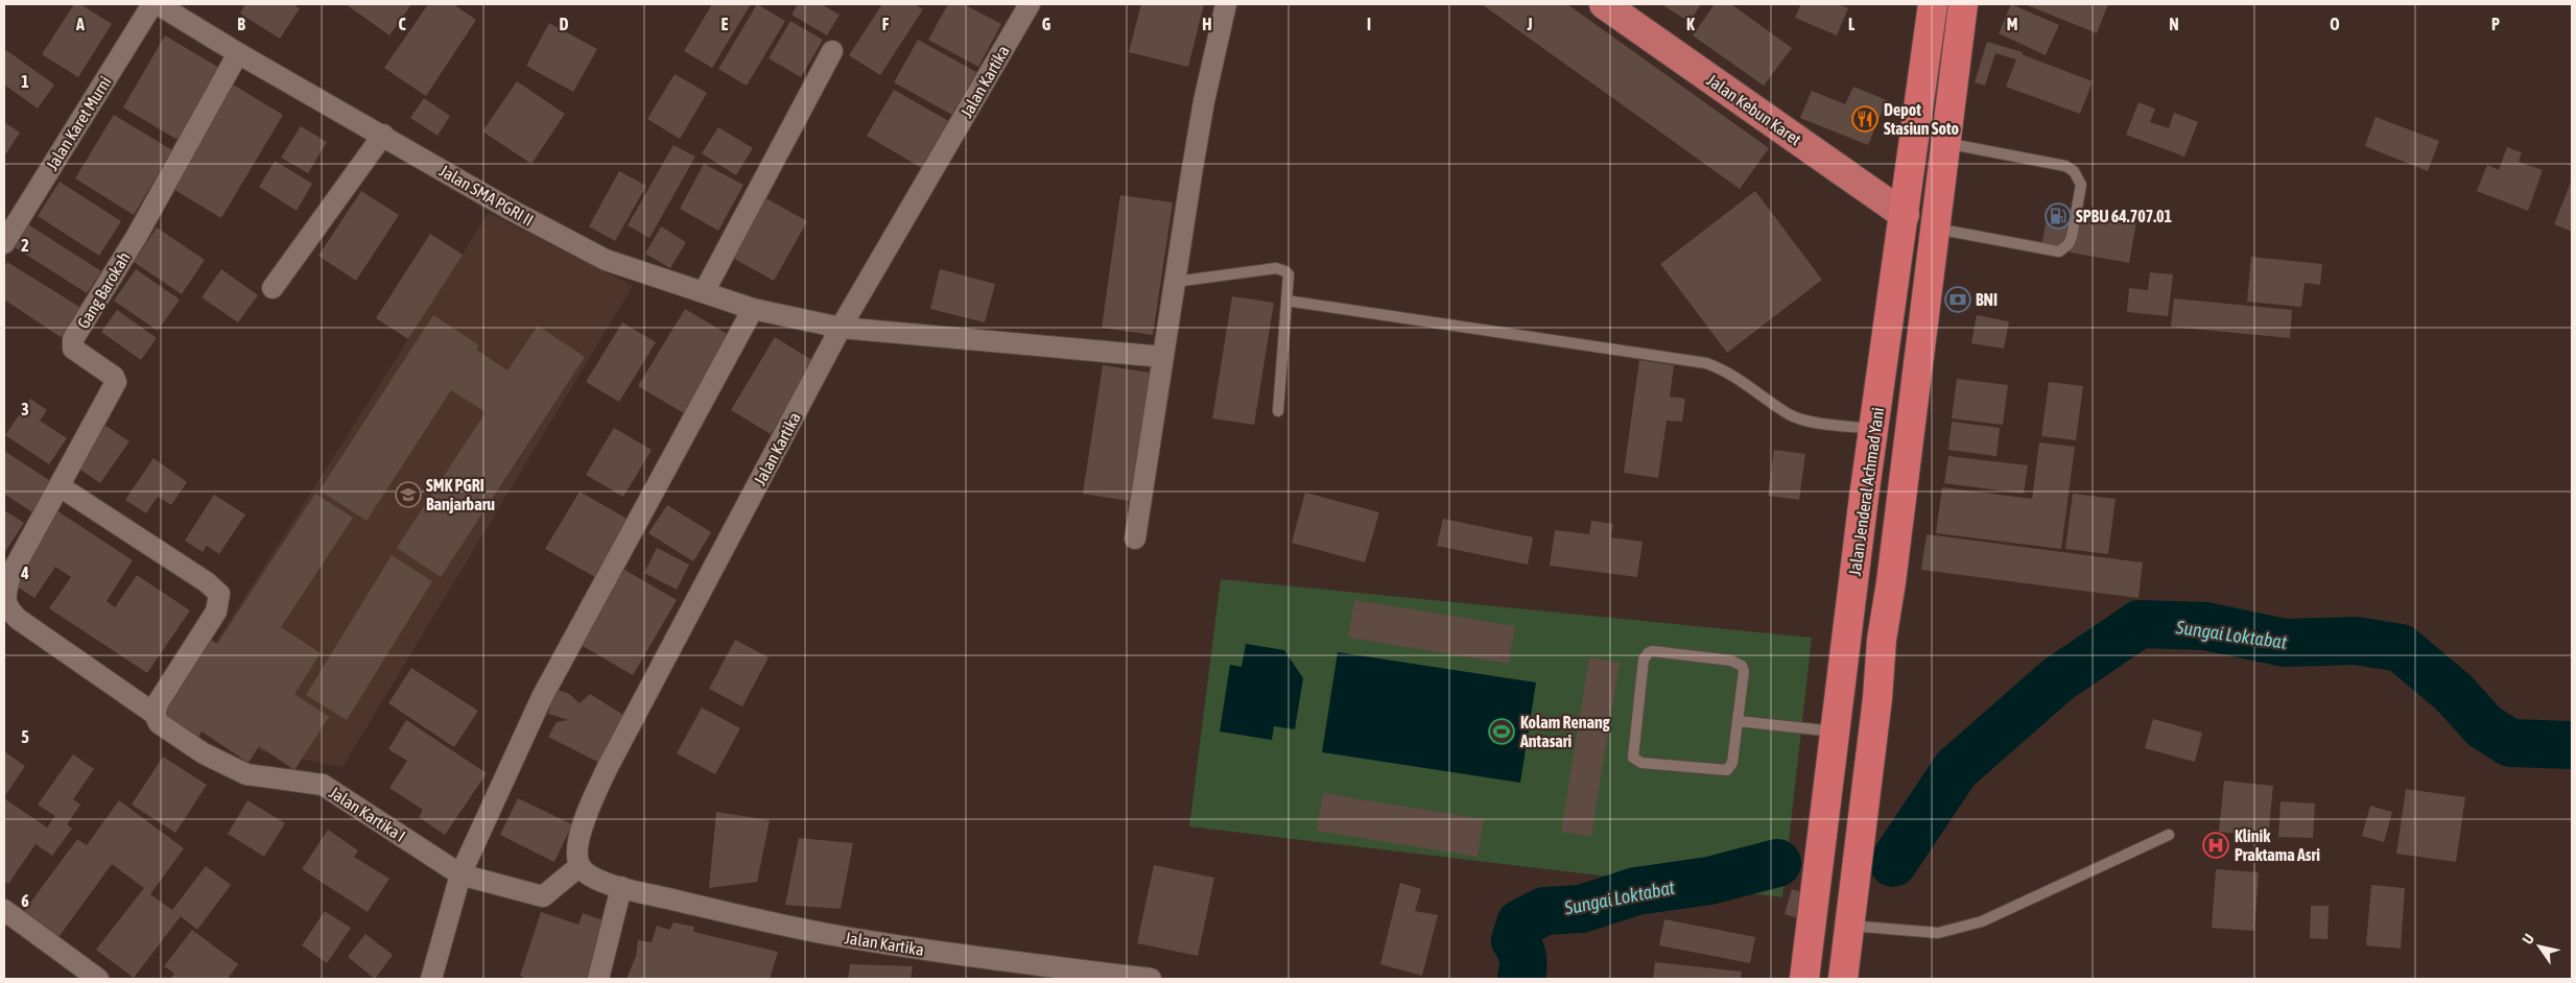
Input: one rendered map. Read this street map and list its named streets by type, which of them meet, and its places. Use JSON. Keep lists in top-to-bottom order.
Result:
{
  "streets": {
    "highway": ["Jalan Jenderal Achmad Yani"],
    "main road": ["Jalan Kebun Karet"],
    "street": [
      "Jalan Kartika",
      "Jalan Karet Murni",
      "Jalan SMA PGRI II",
      "Gang Barokah",
      "Jalan Kartika I"
    ]
  },
  "crossings": [
    ["Jalan Kartika", "Jalan SMA PGRI II"],
    ["Jalan Kartika", "Jalan Kartika I"],
    ["Jalan Kebun Karet", "Jalan Jenderal Achmad Yani"],
    ["Jalan SMA PGRI II", "Gang Barokah"],
    ["Gang Barokah", "Jalan Kartika I"]
  ],
  "water": ["Sungai Loktabat"],
  "places": {
    "restaurant": ["Depot Stasiun Soto"],
    "fuel station": ["SPBU 64.707.01"],
    "bank": ["BNI"],
    "school or university": ["SMK PGRI Banjarbaru"],
    "sports": ["Kolam Renang Antasari"],
    "hospital": ["Klinik Praktama Asri"]
  },
  "north": "top left",
  "grid": {
    "columns": [
      "A",
      "B",
      "C",
      "D",
      "E",
      "F",
      "G",
      "H",
      "I",
      "J",
      "K",
      "L",
      "M",
      "N",
      "O",
      "P"
    ],
    "rows": [
      "1",
      "2",
      "3",
      "4",
      "5",
      "6"
    ]
  }
}
